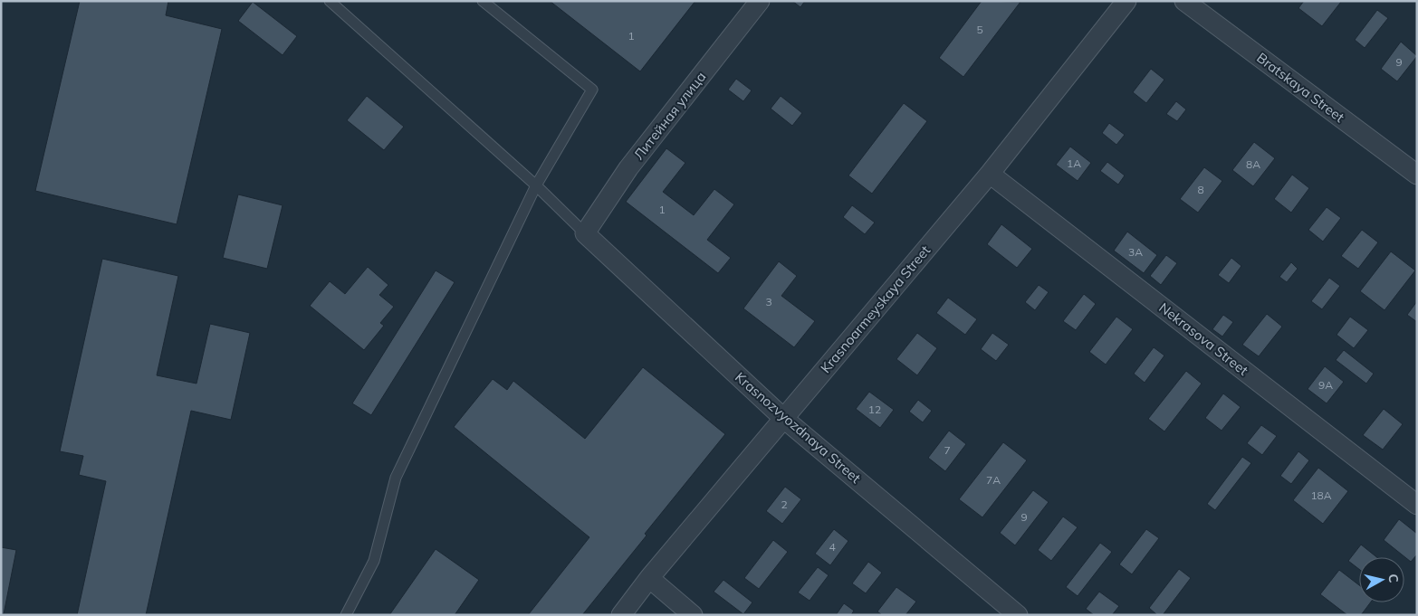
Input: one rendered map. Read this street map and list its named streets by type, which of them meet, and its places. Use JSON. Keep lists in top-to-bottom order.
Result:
{
  "streets": {
    "street": [
      "Bratskaya Street",
      "Литейная улица",
      "Krasnoarmeyskaya Street",
      "Nekrasova Street",
      "Krasnozvyozdnaya Street"
    ]
  },
  "crossings": [
    ["Литейная улица", "Krasnozvyozdnaya Street"],
    ["Krasnoarmeyskaya Street", "Nekrasova Street"],
    ["Krasnoarmeyskaya Street", "Krasnozvyozdnaya Street"]
  ],
  "house_numbers": [
    "5",
    "1",
    "9",
    "1А",
    "8А",
    "8",
    "1",
    "3А",
    "3",
    "9А",
    "12",
    "7",
    "7А",
    "18А",
    "2",
    "9",
    "4"
  ],
  "north": "right"
}
